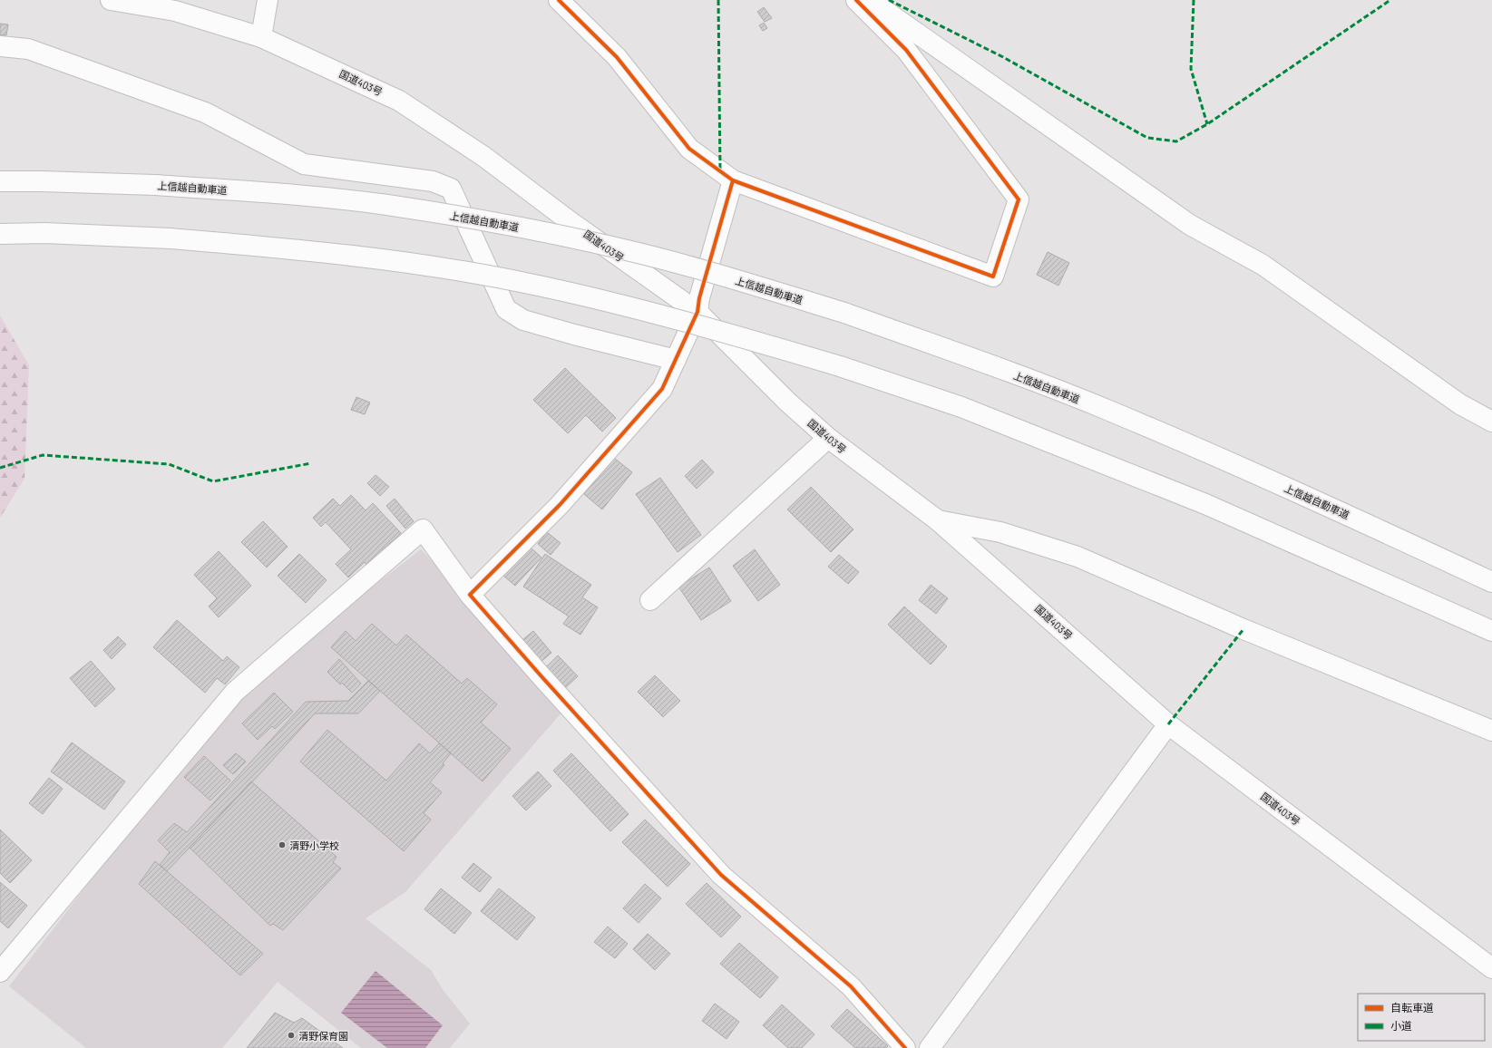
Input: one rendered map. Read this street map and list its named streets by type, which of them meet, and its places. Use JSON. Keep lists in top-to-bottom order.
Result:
{
  "streets": {
    "main road": ["国道403号", "上信越自動車道"]
  },
  "places": ["清野小学校", "清野保育園"],
  "legend": ["自転車道", "小道"]
}
